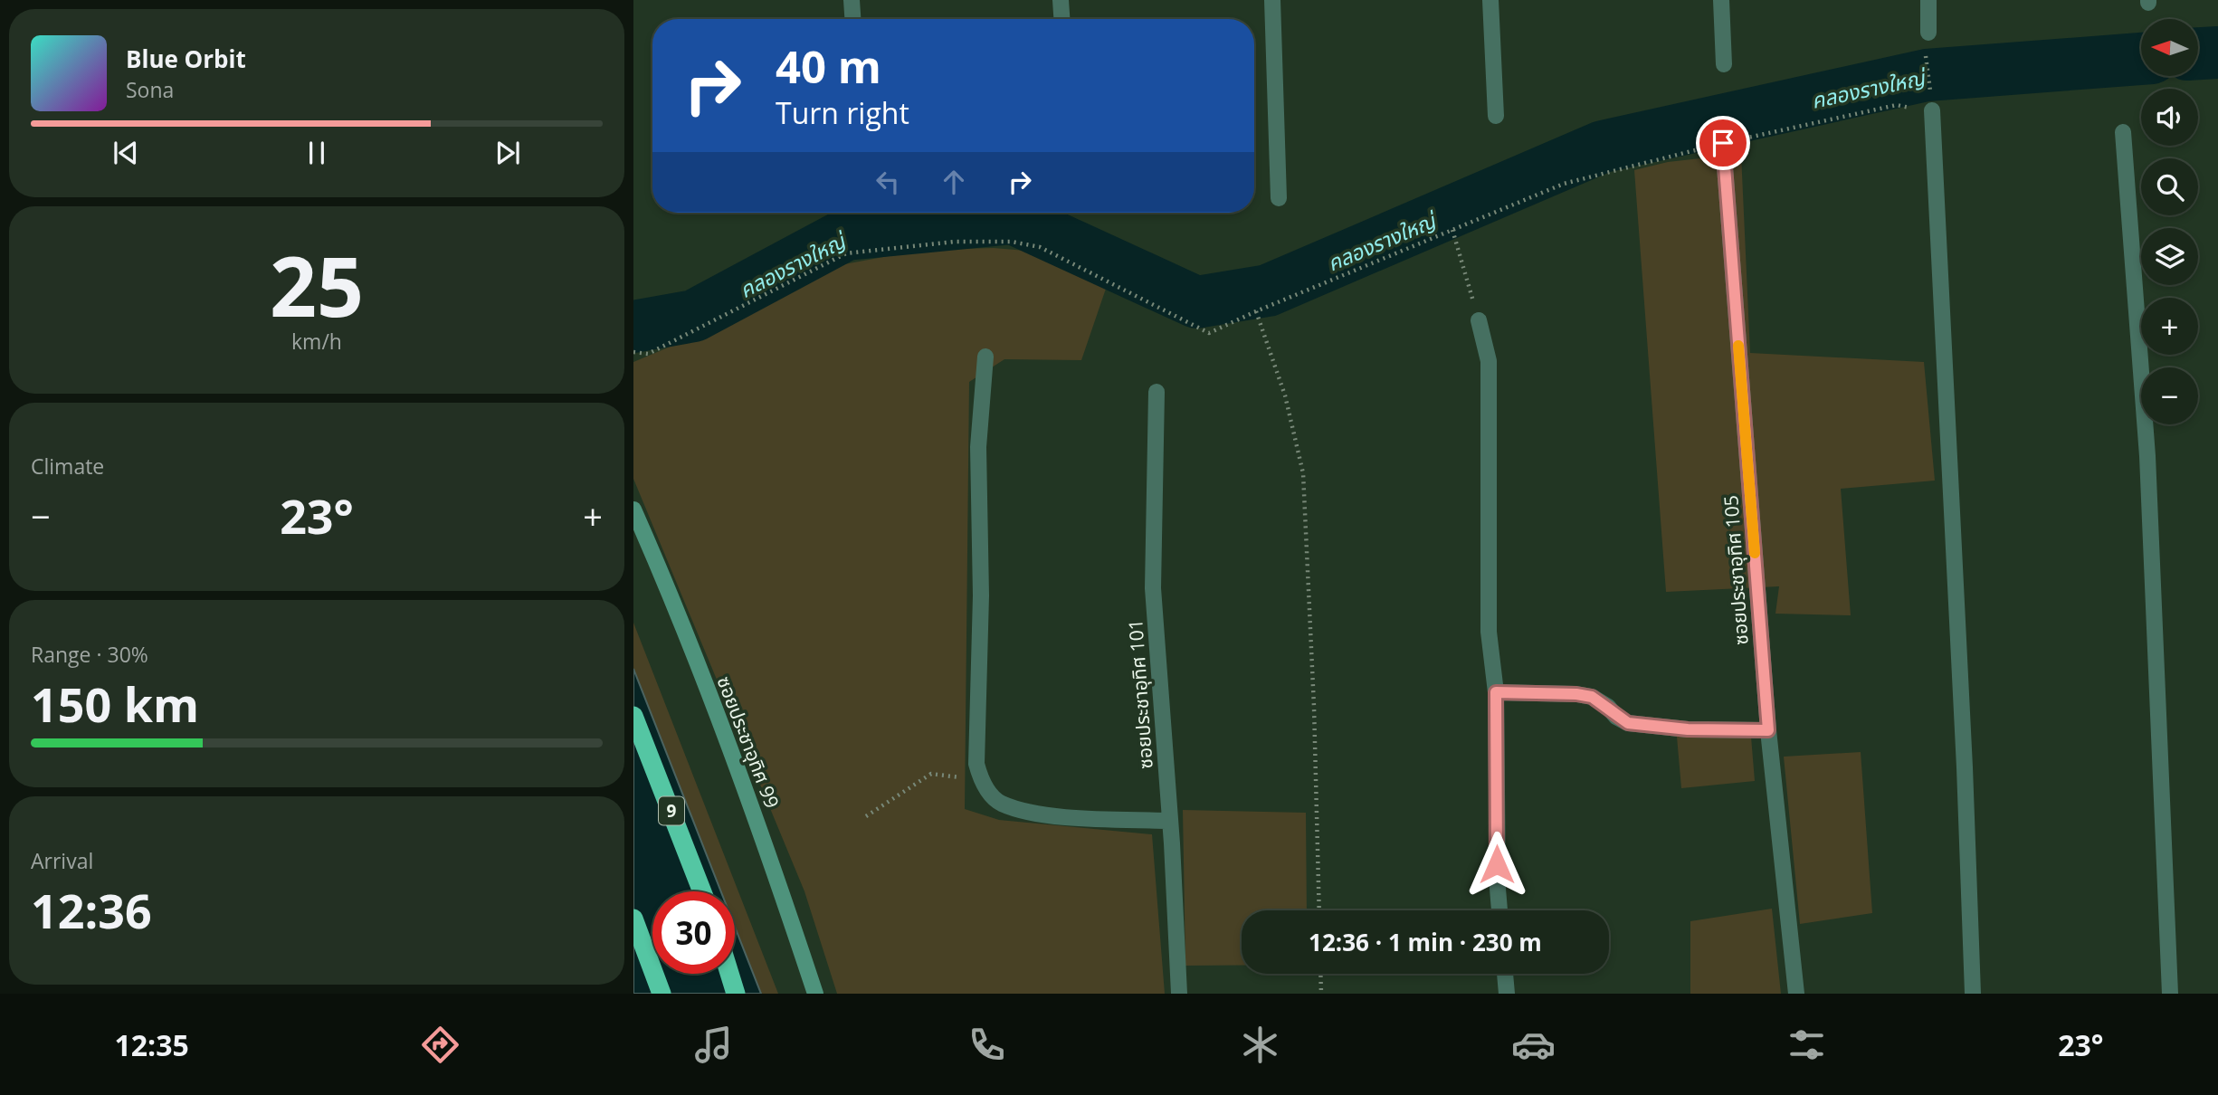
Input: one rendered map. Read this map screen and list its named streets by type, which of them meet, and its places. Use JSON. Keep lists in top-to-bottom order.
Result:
{
  "streets": {
    "highway": ["9"],
    "main road": ["ซอยประชาอุทิศ 99"],
    "street": ["ซอยประชาอุทิศ 105", "ซอยประชาอุทิศ 101"]
  },
  "water": ["คลองรางใหญ่"],
  "north": "left",
  "page": {
    "map_buttons": ["+", "−"],
    "turn": ["40 m", "Turn right"],
    "song": ["Blue Orbit", "Sona"],
    "tile": [
      ["25", "km/h"],
      "Climate",
      ["Range · 30%", "150 km"],
      ["Arrival", "12:36"]
    ],
    "heat": ["−", "23°", "+"],
    "limit": "30",
    "trip": "12:36 · 1 min · 230 m",
    "tabs": ["12:35", "23°"]
  }
}
